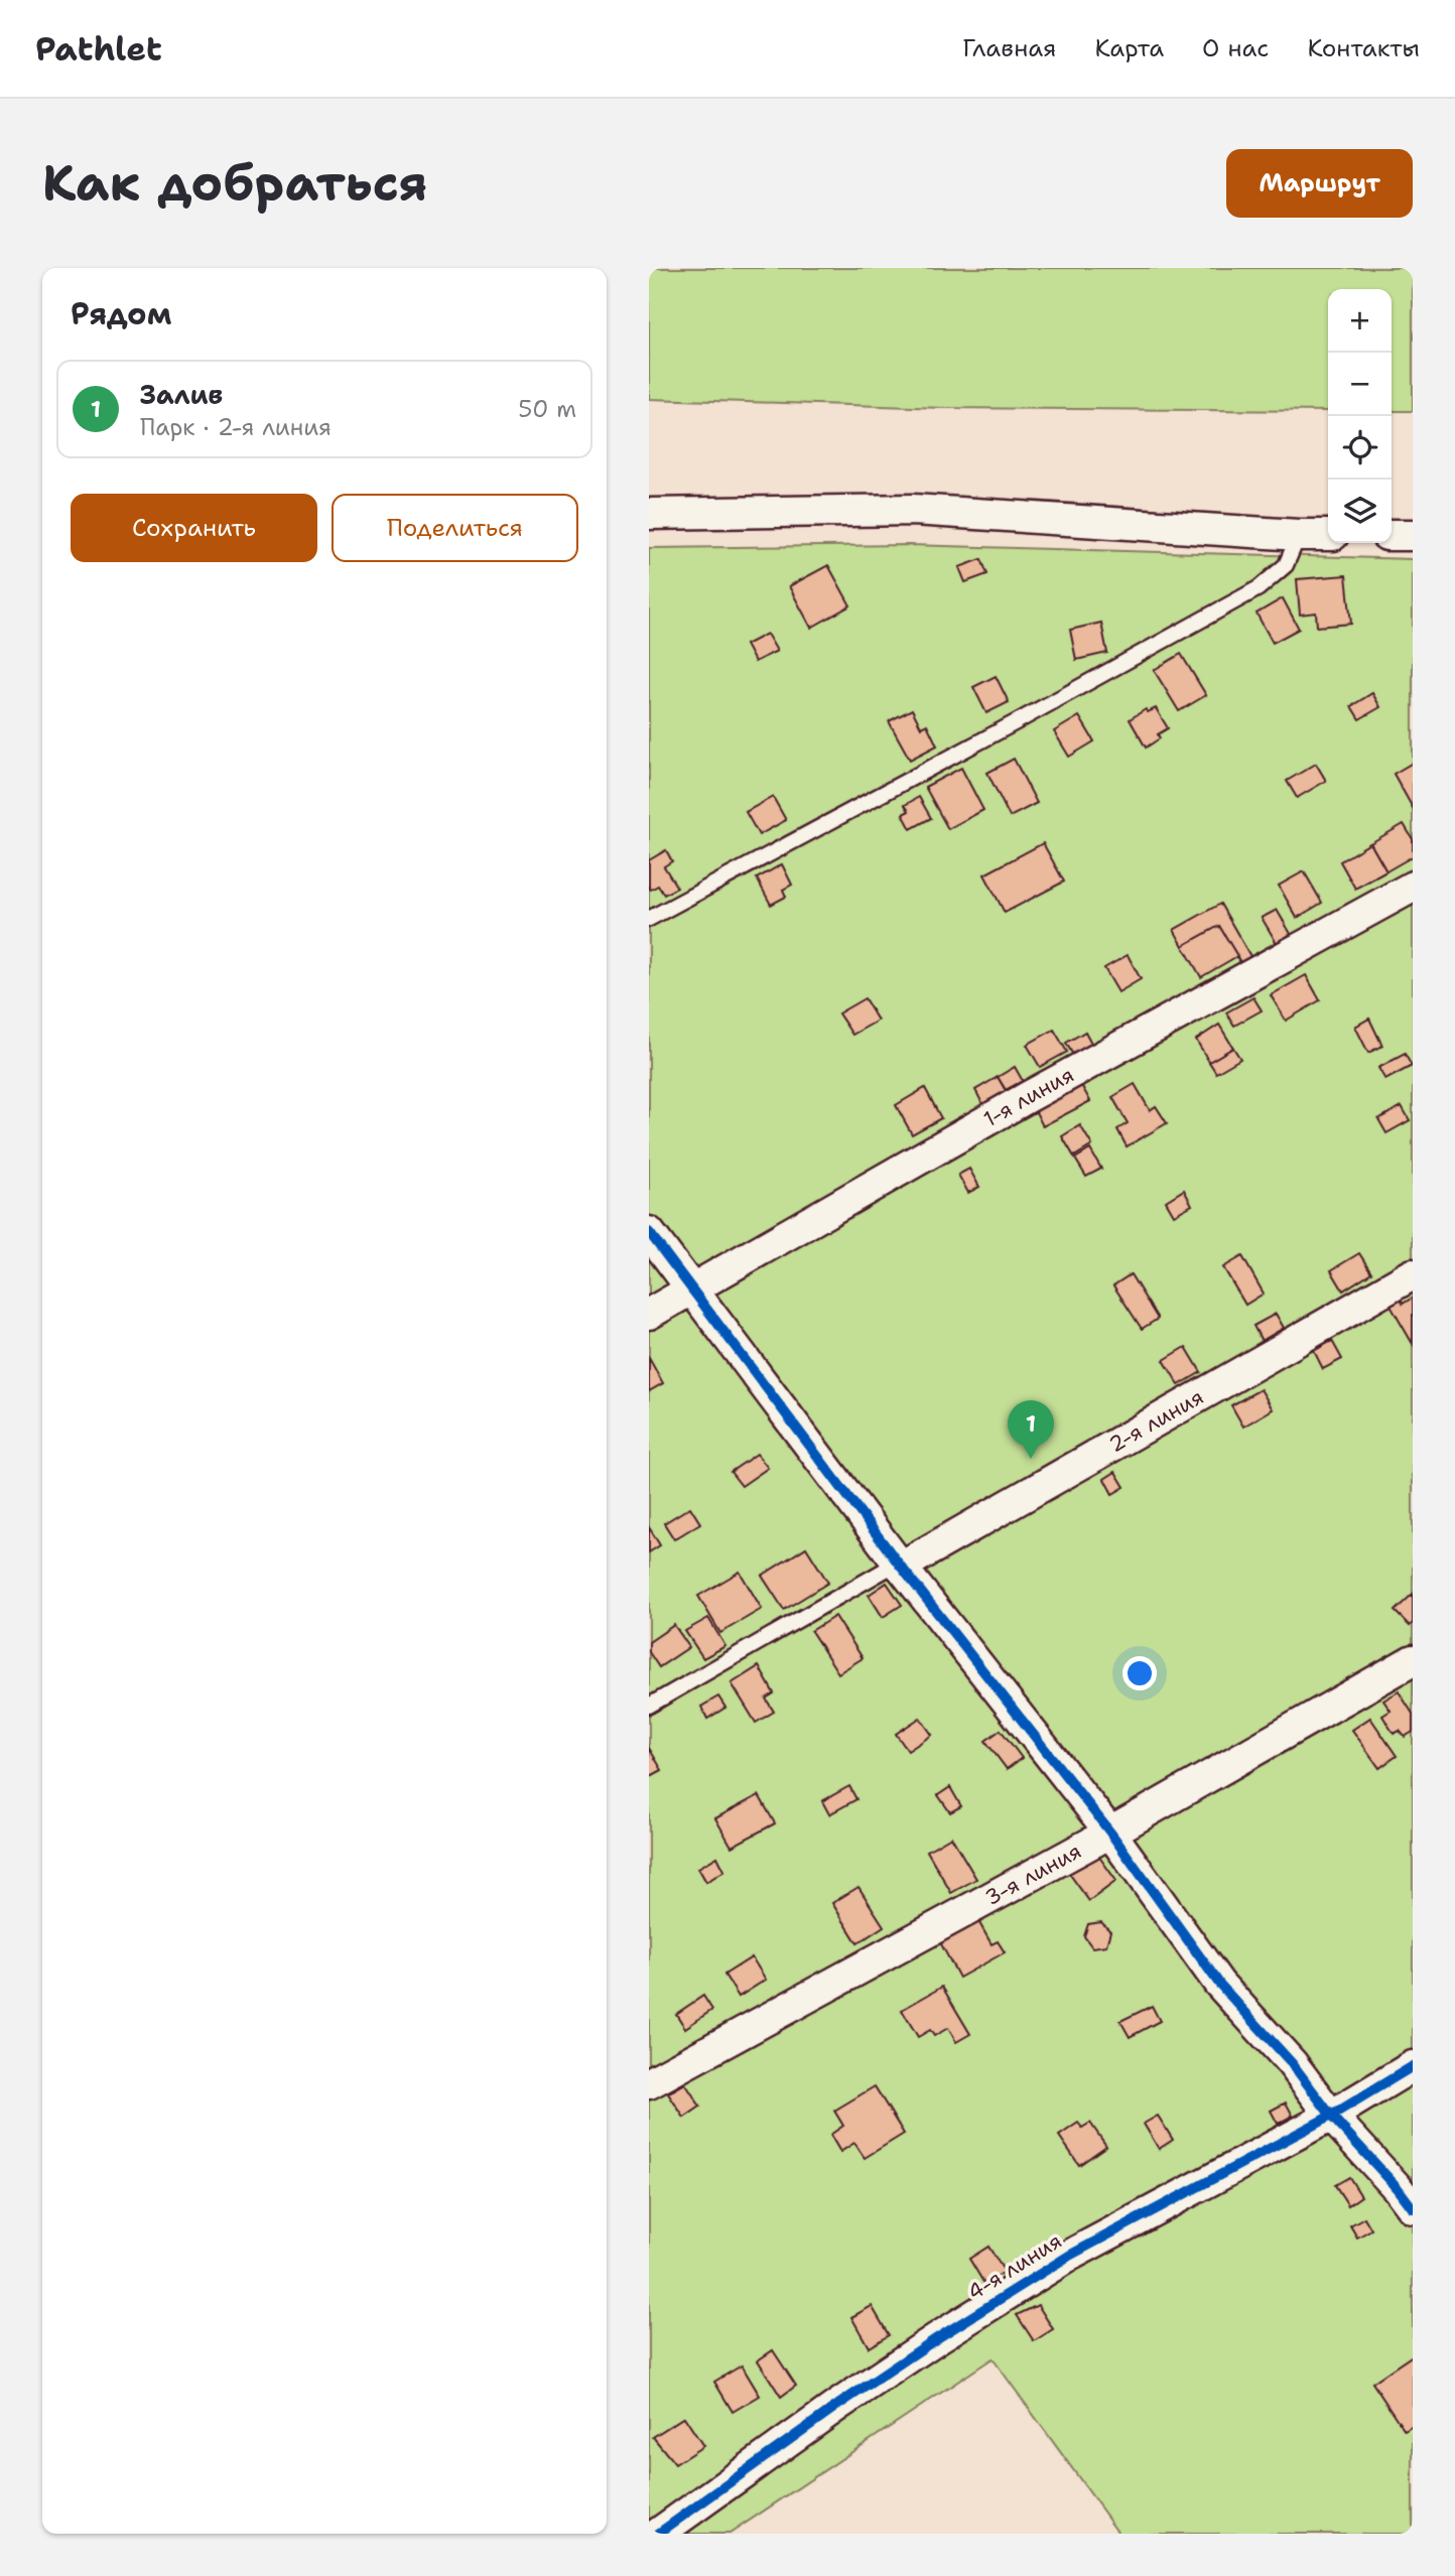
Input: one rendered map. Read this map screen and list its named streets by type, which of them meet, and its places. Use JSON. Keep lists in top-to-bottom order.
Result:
{
  "streets": {
    "street": [
      "1-я линия",
      "2-я линия",
      "3-я линия",
      "4-я линия"
    ]
  },
  "page": {
    "header": "Pathlet",
    "nav": [
      "Главная",
      "Карта",
      "О нас",
      "Контакты"
    ],
    "buttons": [
      "Маршрут",
      ["Сохранить", "Поделиться"]
    ],
    "title": "Как добраться",
    "heading": "Рядом",
    "map_buttons": ["+", "−"],
    "list": [
      {
        "mark": "1",
        "name": "Залив",
        "note": "Парк · 2-я линия",
        "value": "50 m"
      }
    ],
    "pins": "1"
  }
}
